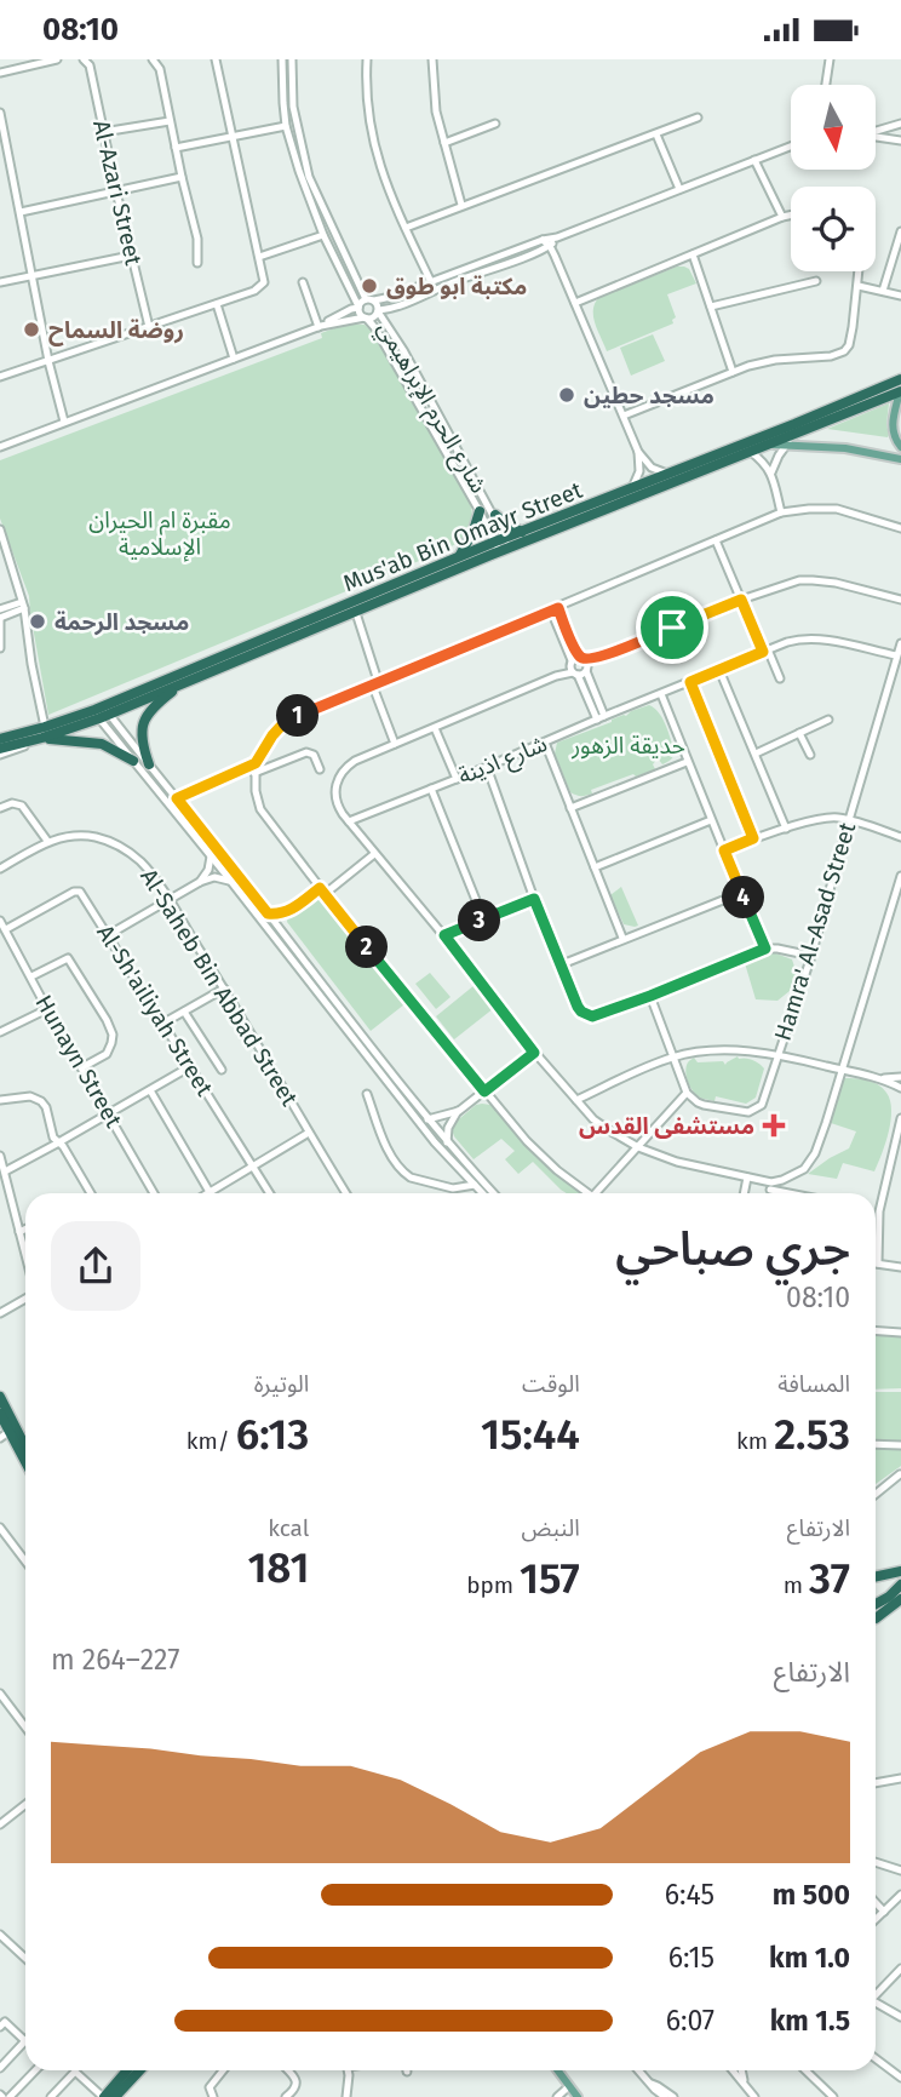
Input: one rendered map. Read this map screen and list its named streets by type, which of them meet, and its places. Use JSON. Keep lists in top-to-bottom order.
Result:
{
  "streets": {
    "highway": ["Mus'ab Bin Omayr Street"],
    "street": [
      "Al-Azari Street",
      "شارع الحرم الإبراهيمي",
      "شارع اذينة",
      "Hamra' Al-Asad Street",
      "Al-Saheb Bin Abbad Street",
      "Al-Sh'ailiyah Street",
      "Hunayn Street"
    ]
  },
  "crossings": [
    ["شارع الحرم الإبراهيمي", "Mus'ab Bin Omayr Street"],
    ["شارع اذينة", "Hamra' Al-Asad Street"],
    ["Al-Sh'ailiyah Street", "Hunayn Street"]
  ],
  "parks": ["مقبرة ام الحيران الإسلامية", "حديقة الزهور"],
  "places": {
    "other": [
      "مكتبة ابو طوق",
      "روضة السماح",
      "مسجد حطين",
      "مسجد الرحمة"
    ],
    "health": ["مستشفى القدس"]
  },
  "north": "bottom",
  "page": {
    "status": "08:10",
    "pins": [
      "1",
      "4",
      "3",
      "2"
    ],
    "heading": ["جري صباحي", "08:10"],
    "stats": [
      ["المسافة", "2.53 km"],
      ["الوقت", "15:44"],
      ["الوتيرة", "6:13 /km"],
      ["الارتفاع", "37 m"],
      ["النبض", "157 bpm"],
      ["kcal", "181"]
    ],
    "chart": ["الارتفاع", "227–264 m"],
    "list": [
      {
        "name": "500 m",
        "note": "6:45"
      },
      {
        "name": "1.0 km",
        "note": "6:15"
      },
      {
        "name": "1.5 km",
        "note": "6:07"
      }
    ]
  }
}
